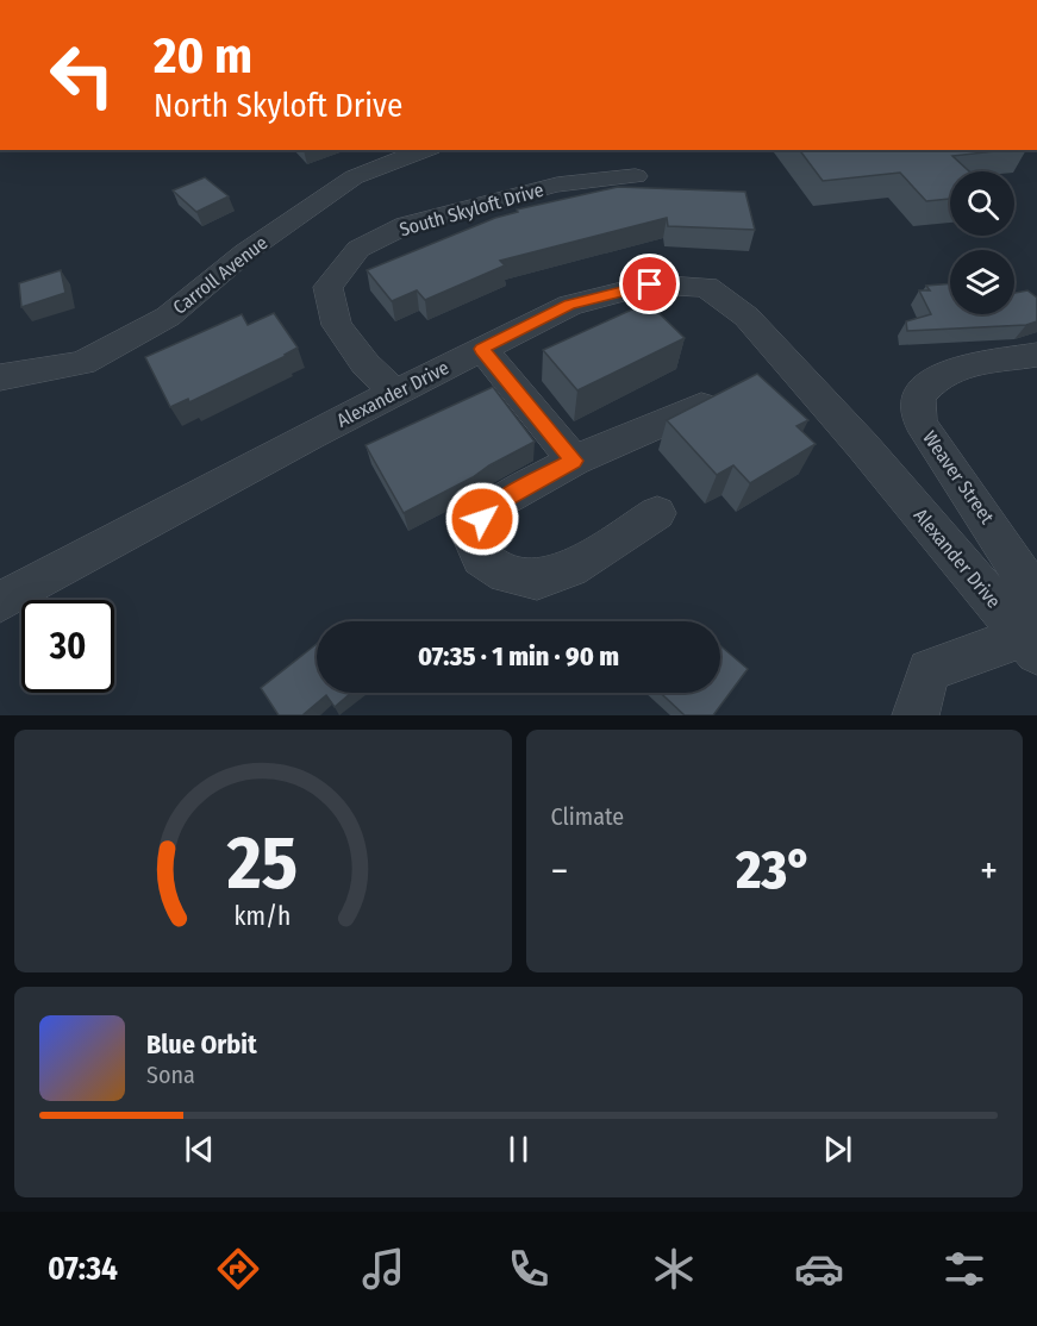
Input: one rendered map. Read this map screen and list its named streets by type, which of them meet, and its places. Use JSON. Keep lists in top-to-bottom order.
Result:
{
  "streets": {
    "street": [
      "South Skyloft Drive",
      "Carroll Avenue",
      "Alexander Drive",
      "Weaver Street"
    ]
  },
  "crossings": [
    ["South Skyloft Drive", "Alexander Drive"],
    ["Alexander Drive", "Weaver Street"]
  ],
  "page": {
    "turn": ["20 m", "North Skyloft Drive"],
    "limit": "30",
    "trip": "07:35 · 1 min · 90 m",
    "tile": "Climate",
    "heat": ["−", "23°", "+"],
    "song": ["Blue Orbit", "Sona"],
    "tabs": "07:34",
    "gauge": ["25", "km/h"]
  }
}
